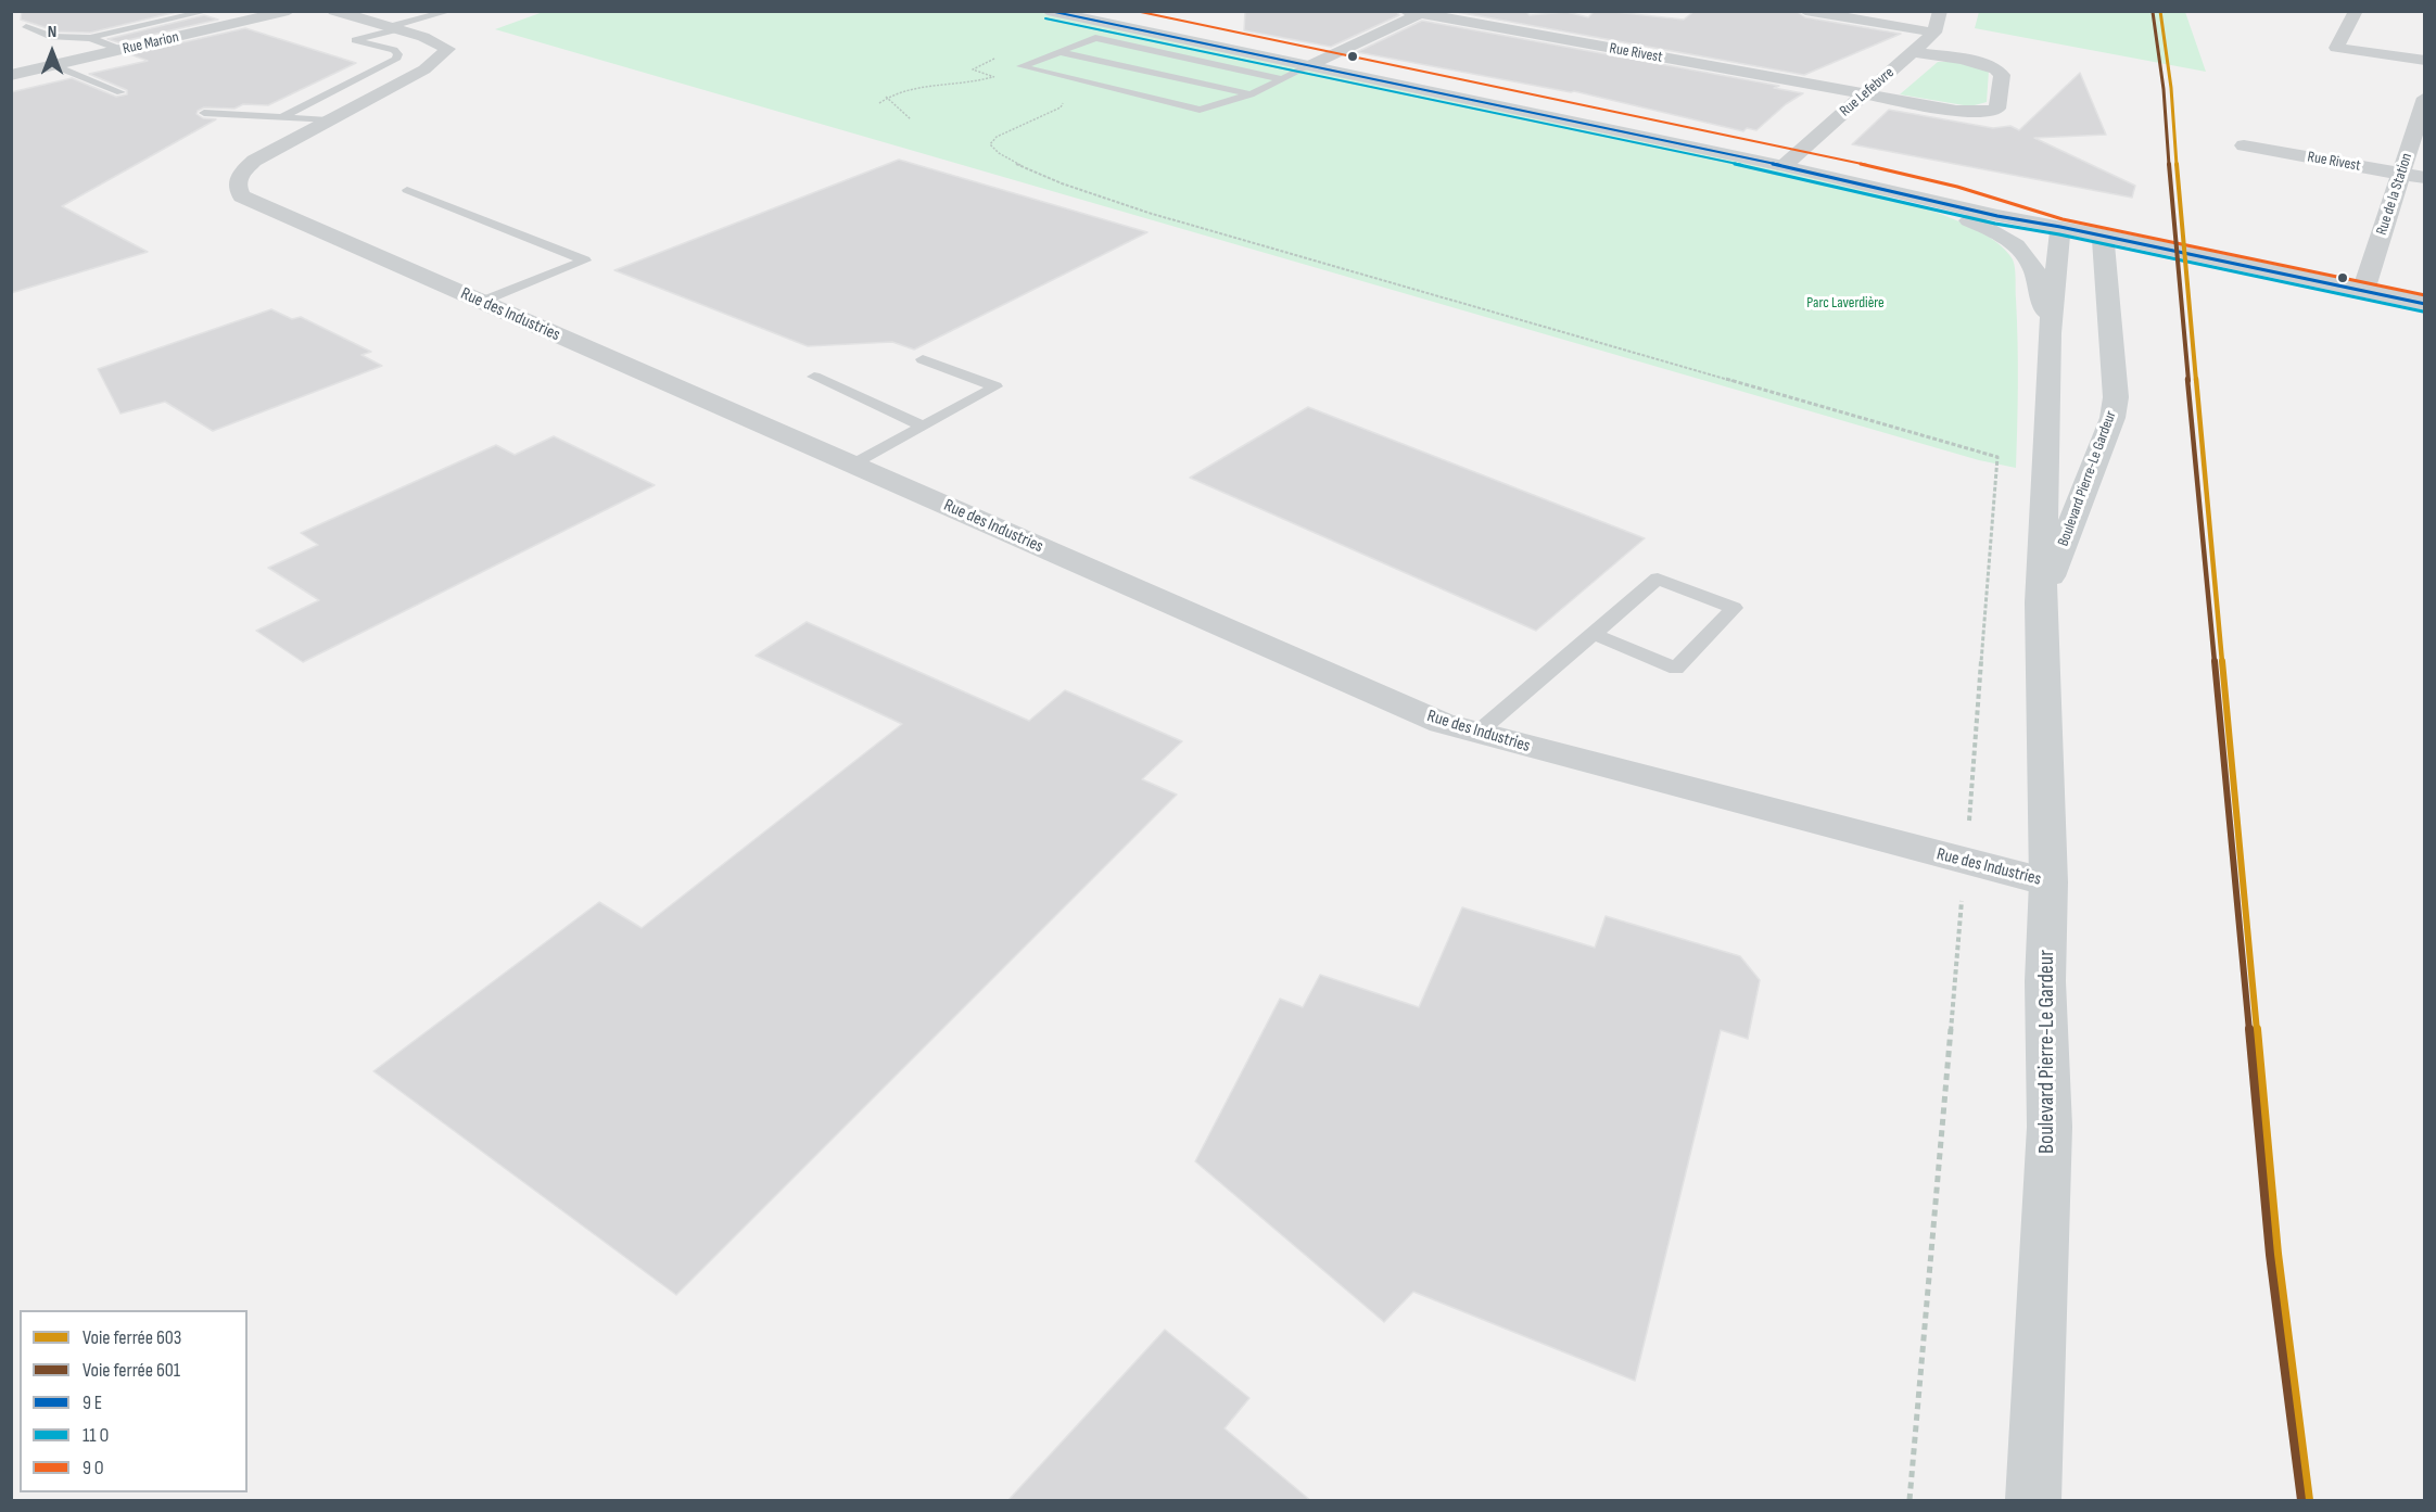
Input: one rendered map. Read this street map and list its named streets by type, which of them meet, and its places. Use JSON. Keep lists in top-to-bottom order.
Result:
{
  "streets": {
    "street": [
      "Rue Marion",
      "Rue Rivest",
      "Rue Lefebvre",
      "Rue de la Station",
      "Rue des Industries",
      "Boulevard Pierre-Le Gardeur"
    ]
  },
  "crossings": [
    ["Rue Rivest", "Rue Lefebvre"],
    ["Rue Rivest", "Rue de la Station"],
    ["Rue des Industries", "Boulevard Pierre-Le Gardeur"]
  ],
  "parks": ["Parc Laverdière"],
  "lines": ["rail line 603", "rail line 601"],
  "legend": [
    "Voie ferrée 603",
    "Voie ferrée 601",
    "9 E",
    "11 O",
    "9 O"
  ],
  "north": "top"
}
